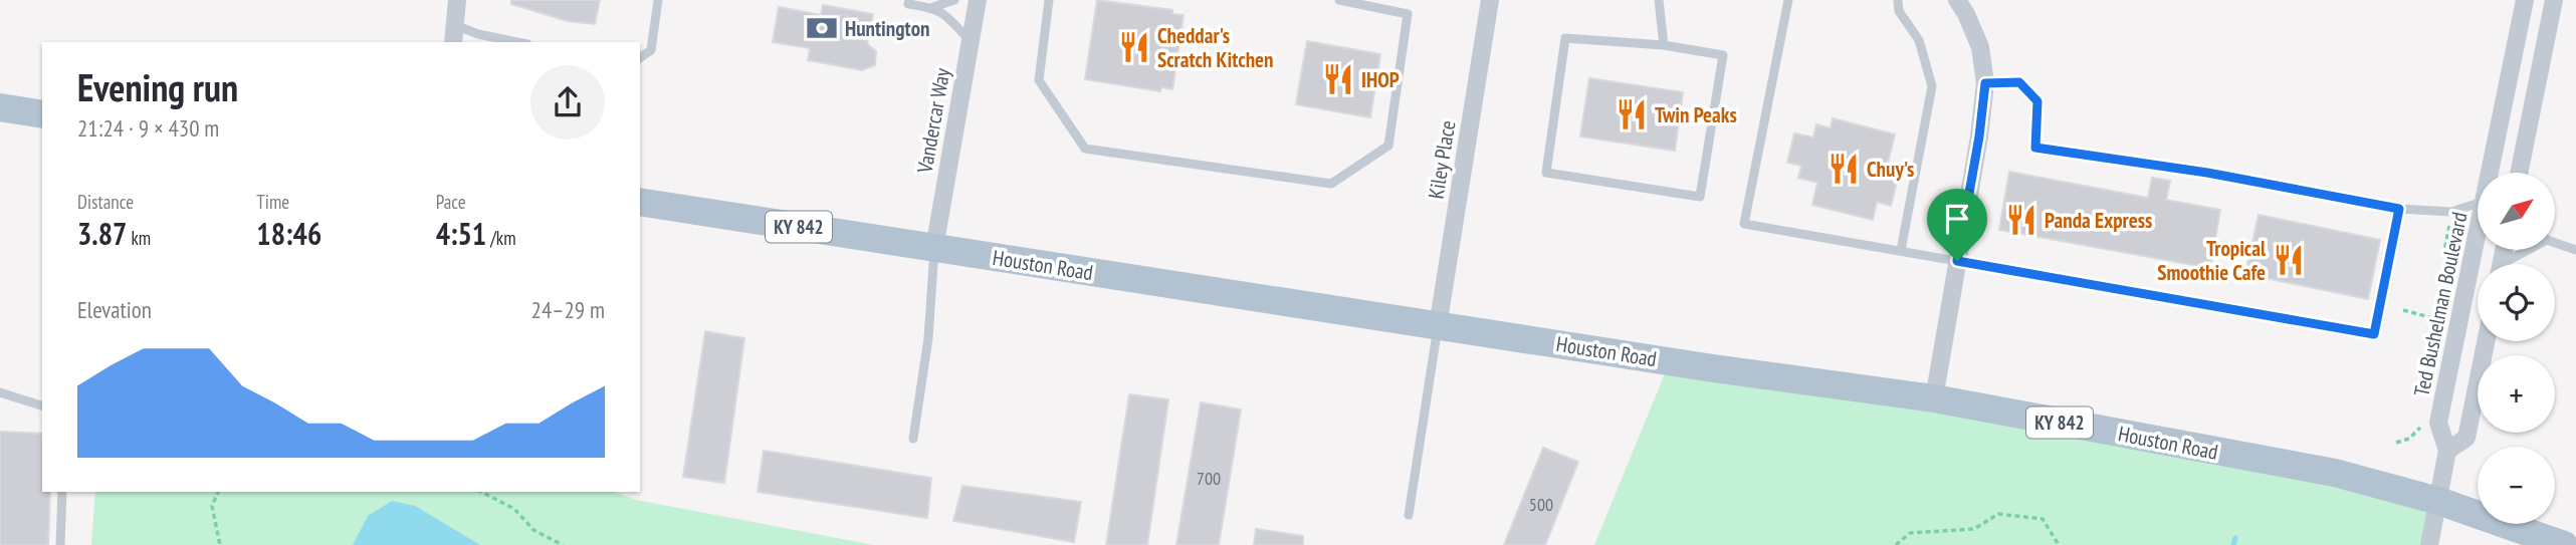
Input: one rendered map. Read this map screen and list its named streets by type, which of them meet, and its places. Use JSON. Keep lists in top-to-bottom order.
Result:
{
  "streets": {
    "main road": ["KY 842", "Houston Road"],
    "street": ["Vandercar Way", "Kiley Place", "Ted Bushelman Boulevard"]
  },
  "crossings": [
    ["Vandercar Way", "Houston Road"],
    ["Kiley Place", "Houston Road"],
    ["Houston Road", "Ted Bushelman Boulevard"]
  ],
  "places": {
    "bank": ["Huntington"],
    "restaurant": [
      "Cheddar's Scratch Kitchen",
      "IHOP",
      "Twin Peaks",
      "Chuy's",
      "Panda Express",
      "Tropical Smoothie Cafe"
    ]
  },
  "house_numbers": ["700", "500"],
  "north": "top right",
  "page": {
    "heading": ["Evening run", "21:24 · 9 × 430 m"],
    "stats": [
      ["Distance", "3.87 km"],
      ["Time", "18:46"],
      ["Pace", "4:51 /km"]
    ],
    "map_buttons": ["+", "−"],
    "chart": ["Elevation", "24–29 m"]
  }
}
